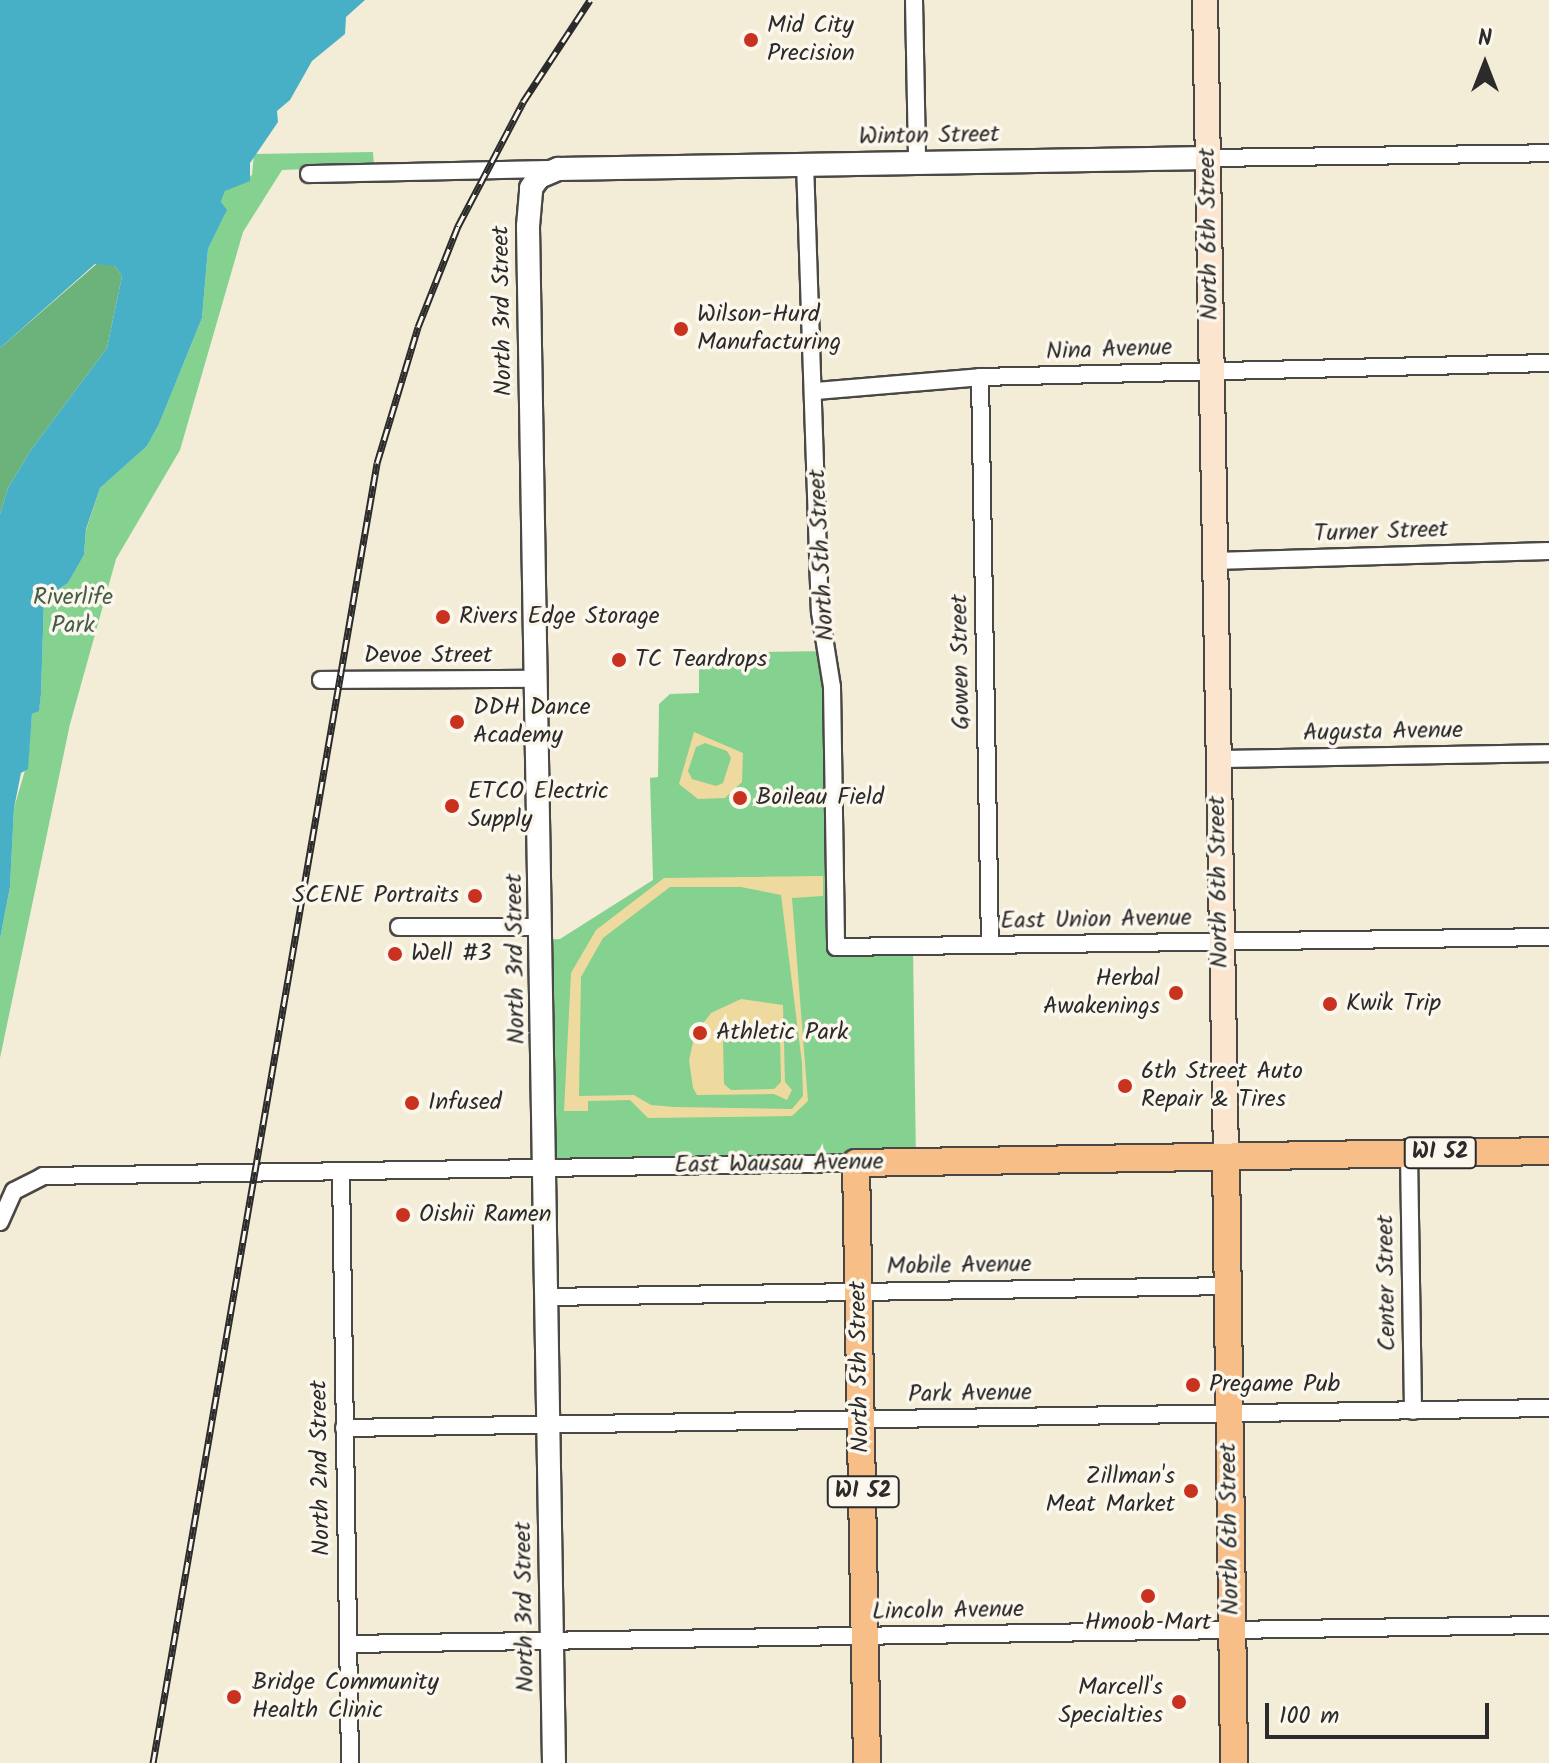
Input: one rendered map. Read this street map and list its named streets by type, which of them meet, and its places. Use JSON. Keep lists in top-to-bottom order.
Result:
{
  "streets": {
    "main road": [
      "North 6th Street",
      "North 5th Street",
      "WI 52",
      "East Wausau Avenue"
    ],
    "street": [
      "Winton Street",
      "North 3rd Street",
      "Nina Avenue",
      "Turner Street",
      "Devoe Street",
      "Gowen Street",
      "Augusta Avenue",
      "East Union Avenue",
      "Mobile Avenue",
      "Center Street",
      "Park Avenue",
      "North 2nd Street",
      "Lincoln Avenue"
    ]
  },
  "crossings": [
    ["Winton Street", "North 6th Street"],
    ["Winton Street", "North 3rd Street"],
    ["Winton Street", "North 5th Street"],
    ["North 6th Street", "Nina Avenue"],
    ["North 6th Street", "Turner Street"],
    ["North 6th Street", "Augusta Avenue"],
    ["North 6th Street", "East Union Avenue"],
    ["North 6th Street", "East Wausau Avenue"],
    ["North 6th Street", "Mobile Avenue"],
    ["North 6th Street", "Park Avenue"],
    ["North 6th Street", "Lincoln Avenue"],
    ["North 3rd Street", "Devoe Street"],
    ["North 3rd Street", "East Wausau Avenue"],
    ["North 3rd Street", "Mobile Avenue"],
    ["North 3rd Street", "Park Avenue"],
    ["North 3rd Street", "Lincoln Avenue"],
    ["Nina Avenue", "North 5th Street"],
    ["Nina Avenue", "Gowen Street"],
    ["North 5th Street", "East Union Avenue"],
    ["North 5th Street", "East Wausau Avenue"],
    ["North 5th Street", "Mobile Avenue"],
    ["North 5th Street", "Park Avenue"],
    ["North 5th Street", "Lincoln Avenue"],
    ["Gowen Street", "East Union Avenue"],
    ["East Wausau Avenue", "Center Street"],
    ["East Wausau Avenue", "North 2nd Street"],
    ["Center Street", "Park Avenue"],
    ["Park Avenue", "North 2nd Street"],
    ["North 2nd Street", "Lincoln Avenue"]
  ],
  "parks": ["Riverlife Park"],
  "places": [
    "Mid City Precision",
    "Wilson-Hurd Manufacturing",
    "Rivers Edge Storage",
    "TC Teardrops",
    "DDH Dance Academy",
    "Boileau Field",
    "ETCO Electric Supply",
    "SCENE Portraits",
    "Well #3",
    "Herbal Awakenings",
    "Kwik Trip",
    "Athletic Park",
    "6th Street Auto Repair & Tires",
    "Infused",
    "Oishii Ramen",
    "Pregame Pub",
    "Zillman's Meat Market",
    "Hmoob Mart",
    "Bridge Community Health Clinic",
    "Marcell's Specialties"
  ],
  "scale_bar": "100 m",
  "north": "top"
}
